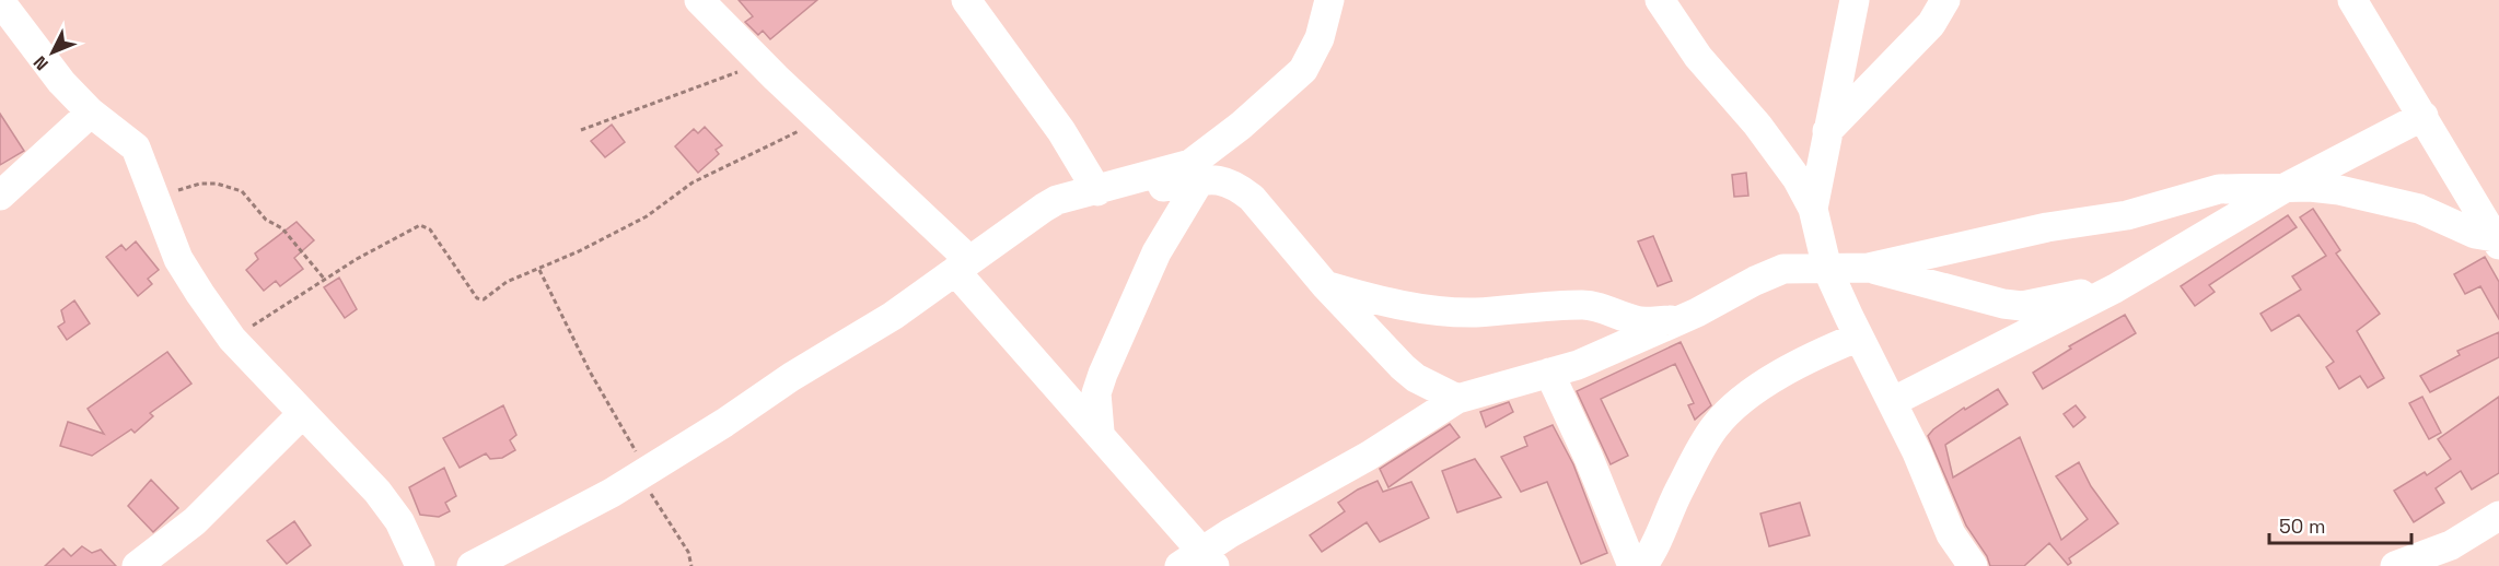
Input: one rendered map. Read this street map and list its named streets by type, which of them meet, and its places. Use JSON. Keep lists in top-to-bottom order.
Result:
{
  "scale_bar": "50 m",
  "north": "bottom left"
}
